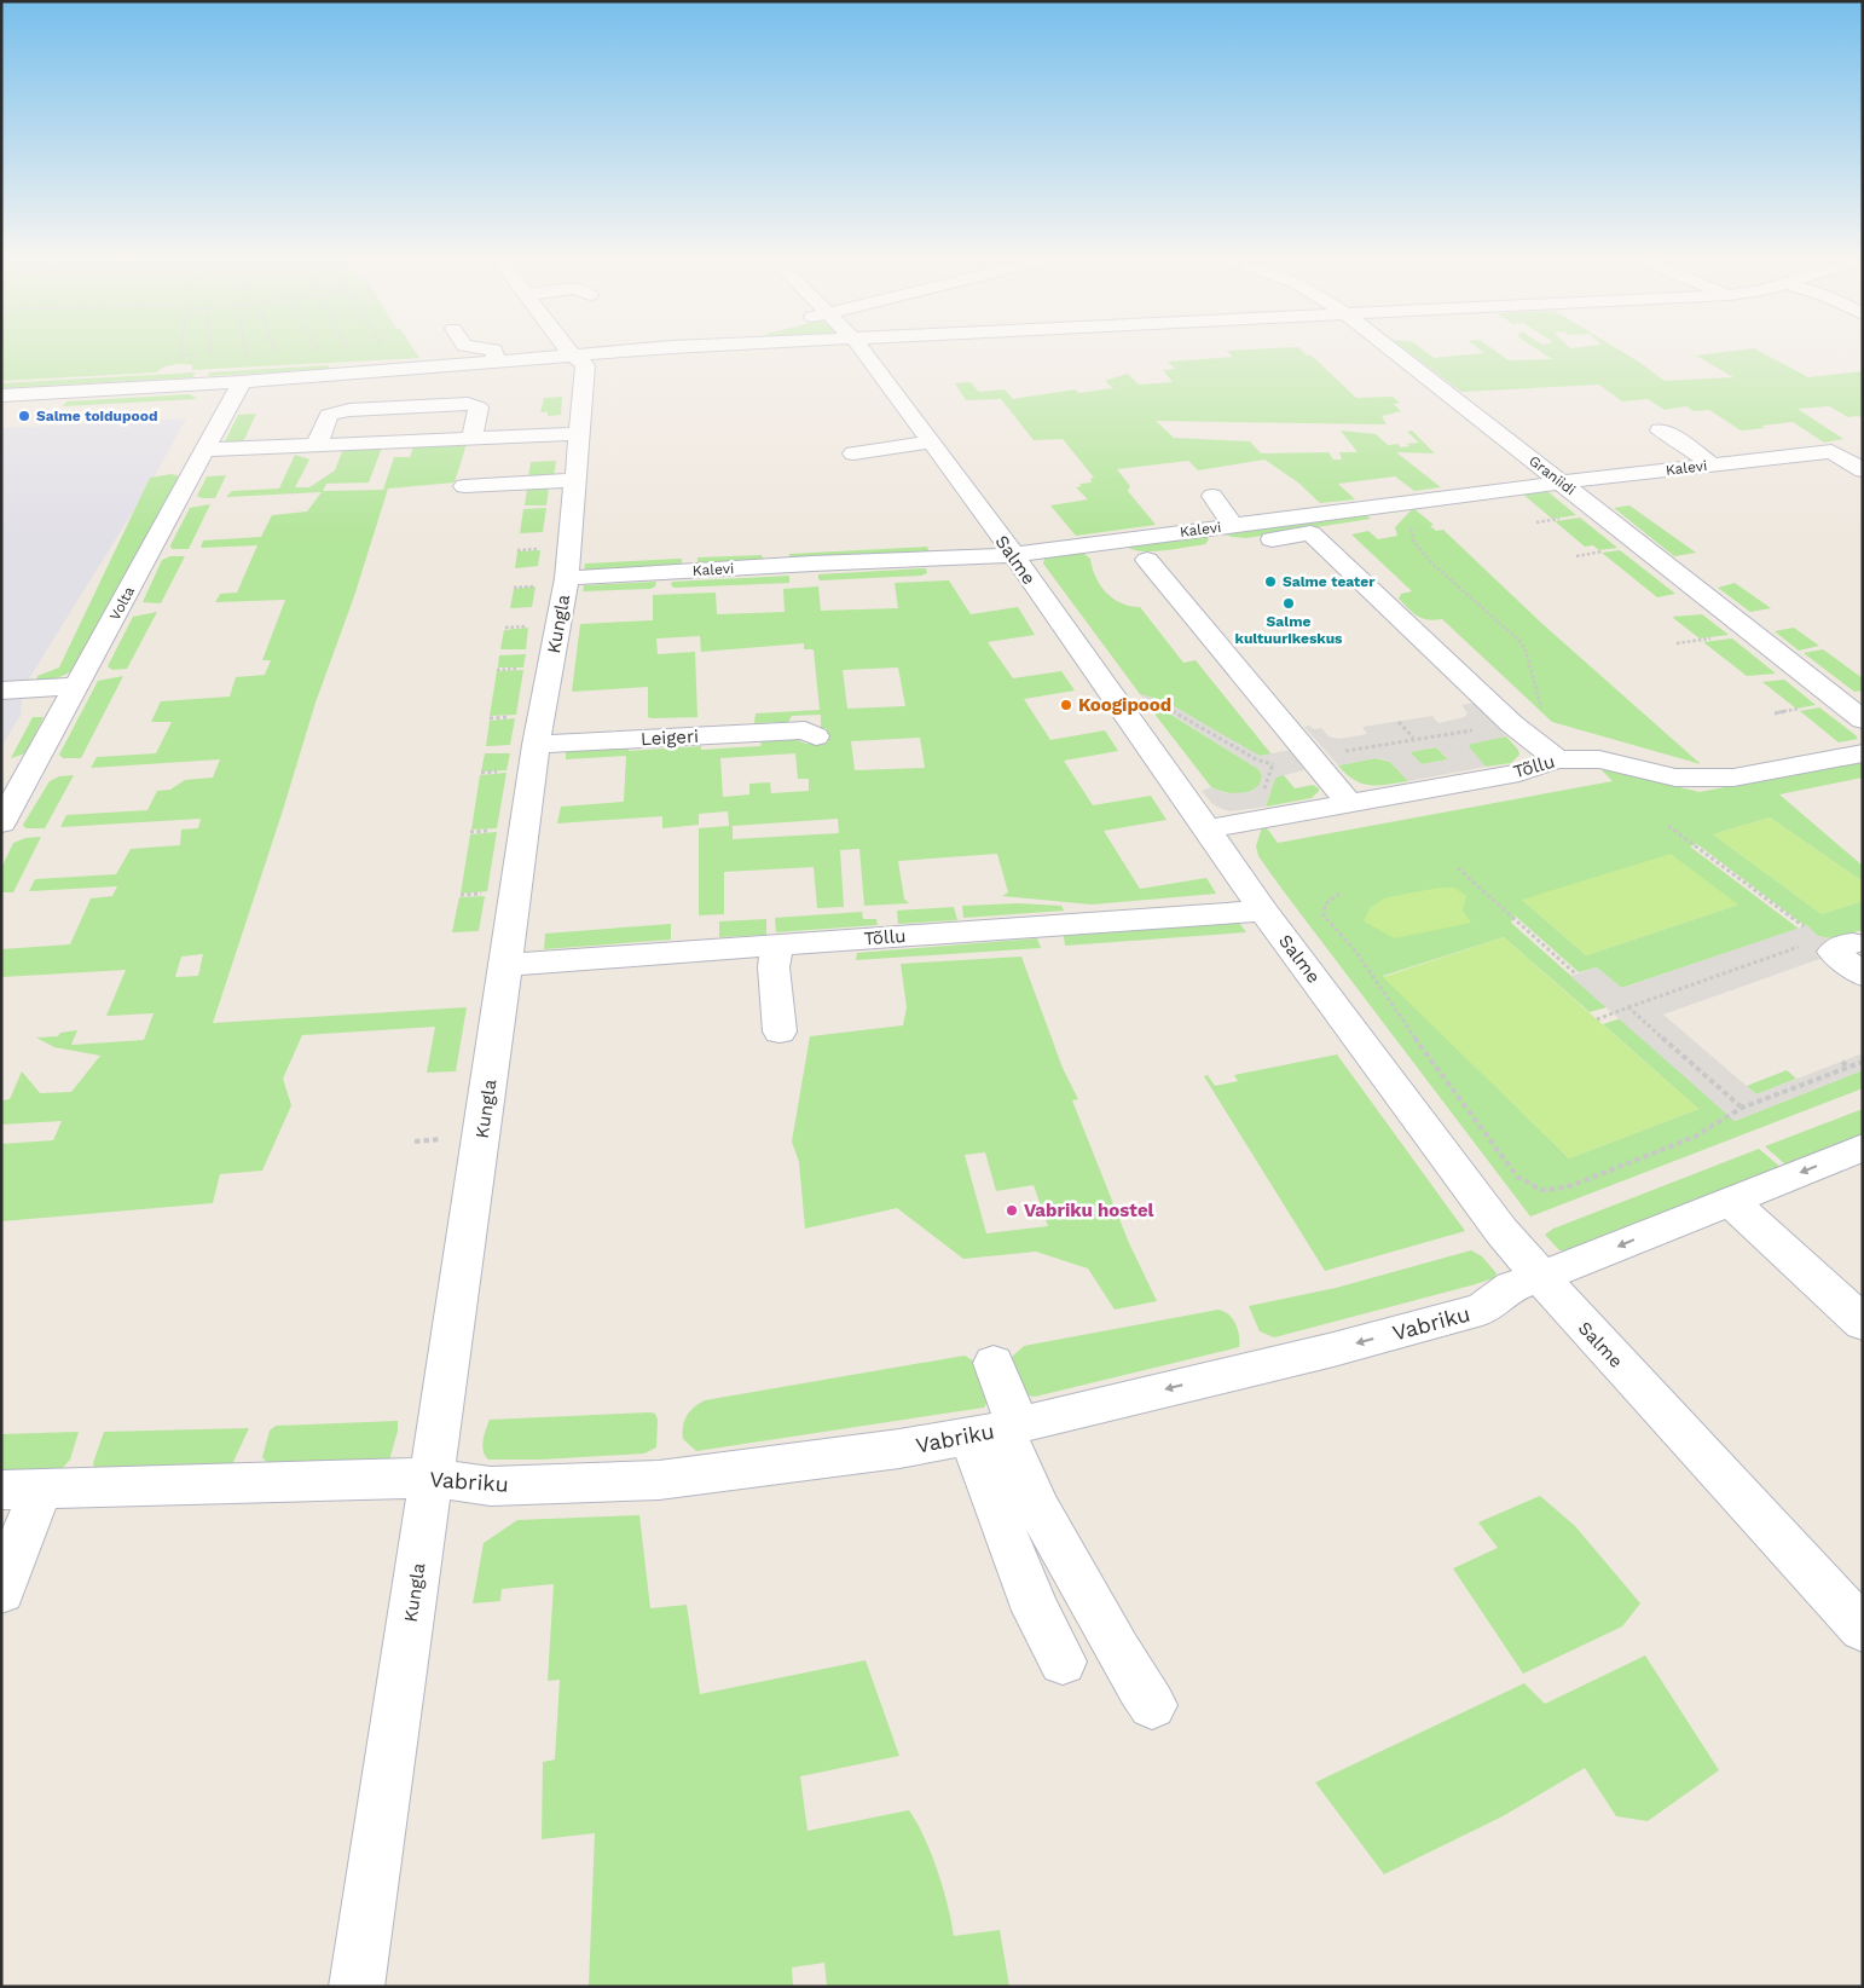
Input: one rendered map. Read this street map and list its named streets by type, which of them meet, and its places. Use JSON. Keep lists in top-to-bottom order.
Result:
{
  "streets": {
    "street": [
      "Kalevi",
      "Graniidi",
      "Salme",
      "Volta",
      "Kungla",
      "Leigeri",
      "Tõllu",
      "Vabriku"
    ]
  },
  "crossings": [
    ["Kalevi", "Graniidi"],
    ["Kalevi", "Salme"],
    ["Kalevi", "Kungla"],
    ["Salme", "Tõllu"],
    ["Salme", "Vabriku"],
    ["Kungla", "Leigeri"],
    ["Kungla", "Tõllu"],
    ["Kungla", "Vabriku"]
  ],
  "one_way": ["Vabriku"],
  "places": [
    "Salme toidupood",
    "Salme teater",
    "Salme kultuurikeskus",
    "Koogipood",
    "Vabriku hostel"
  ]
}
